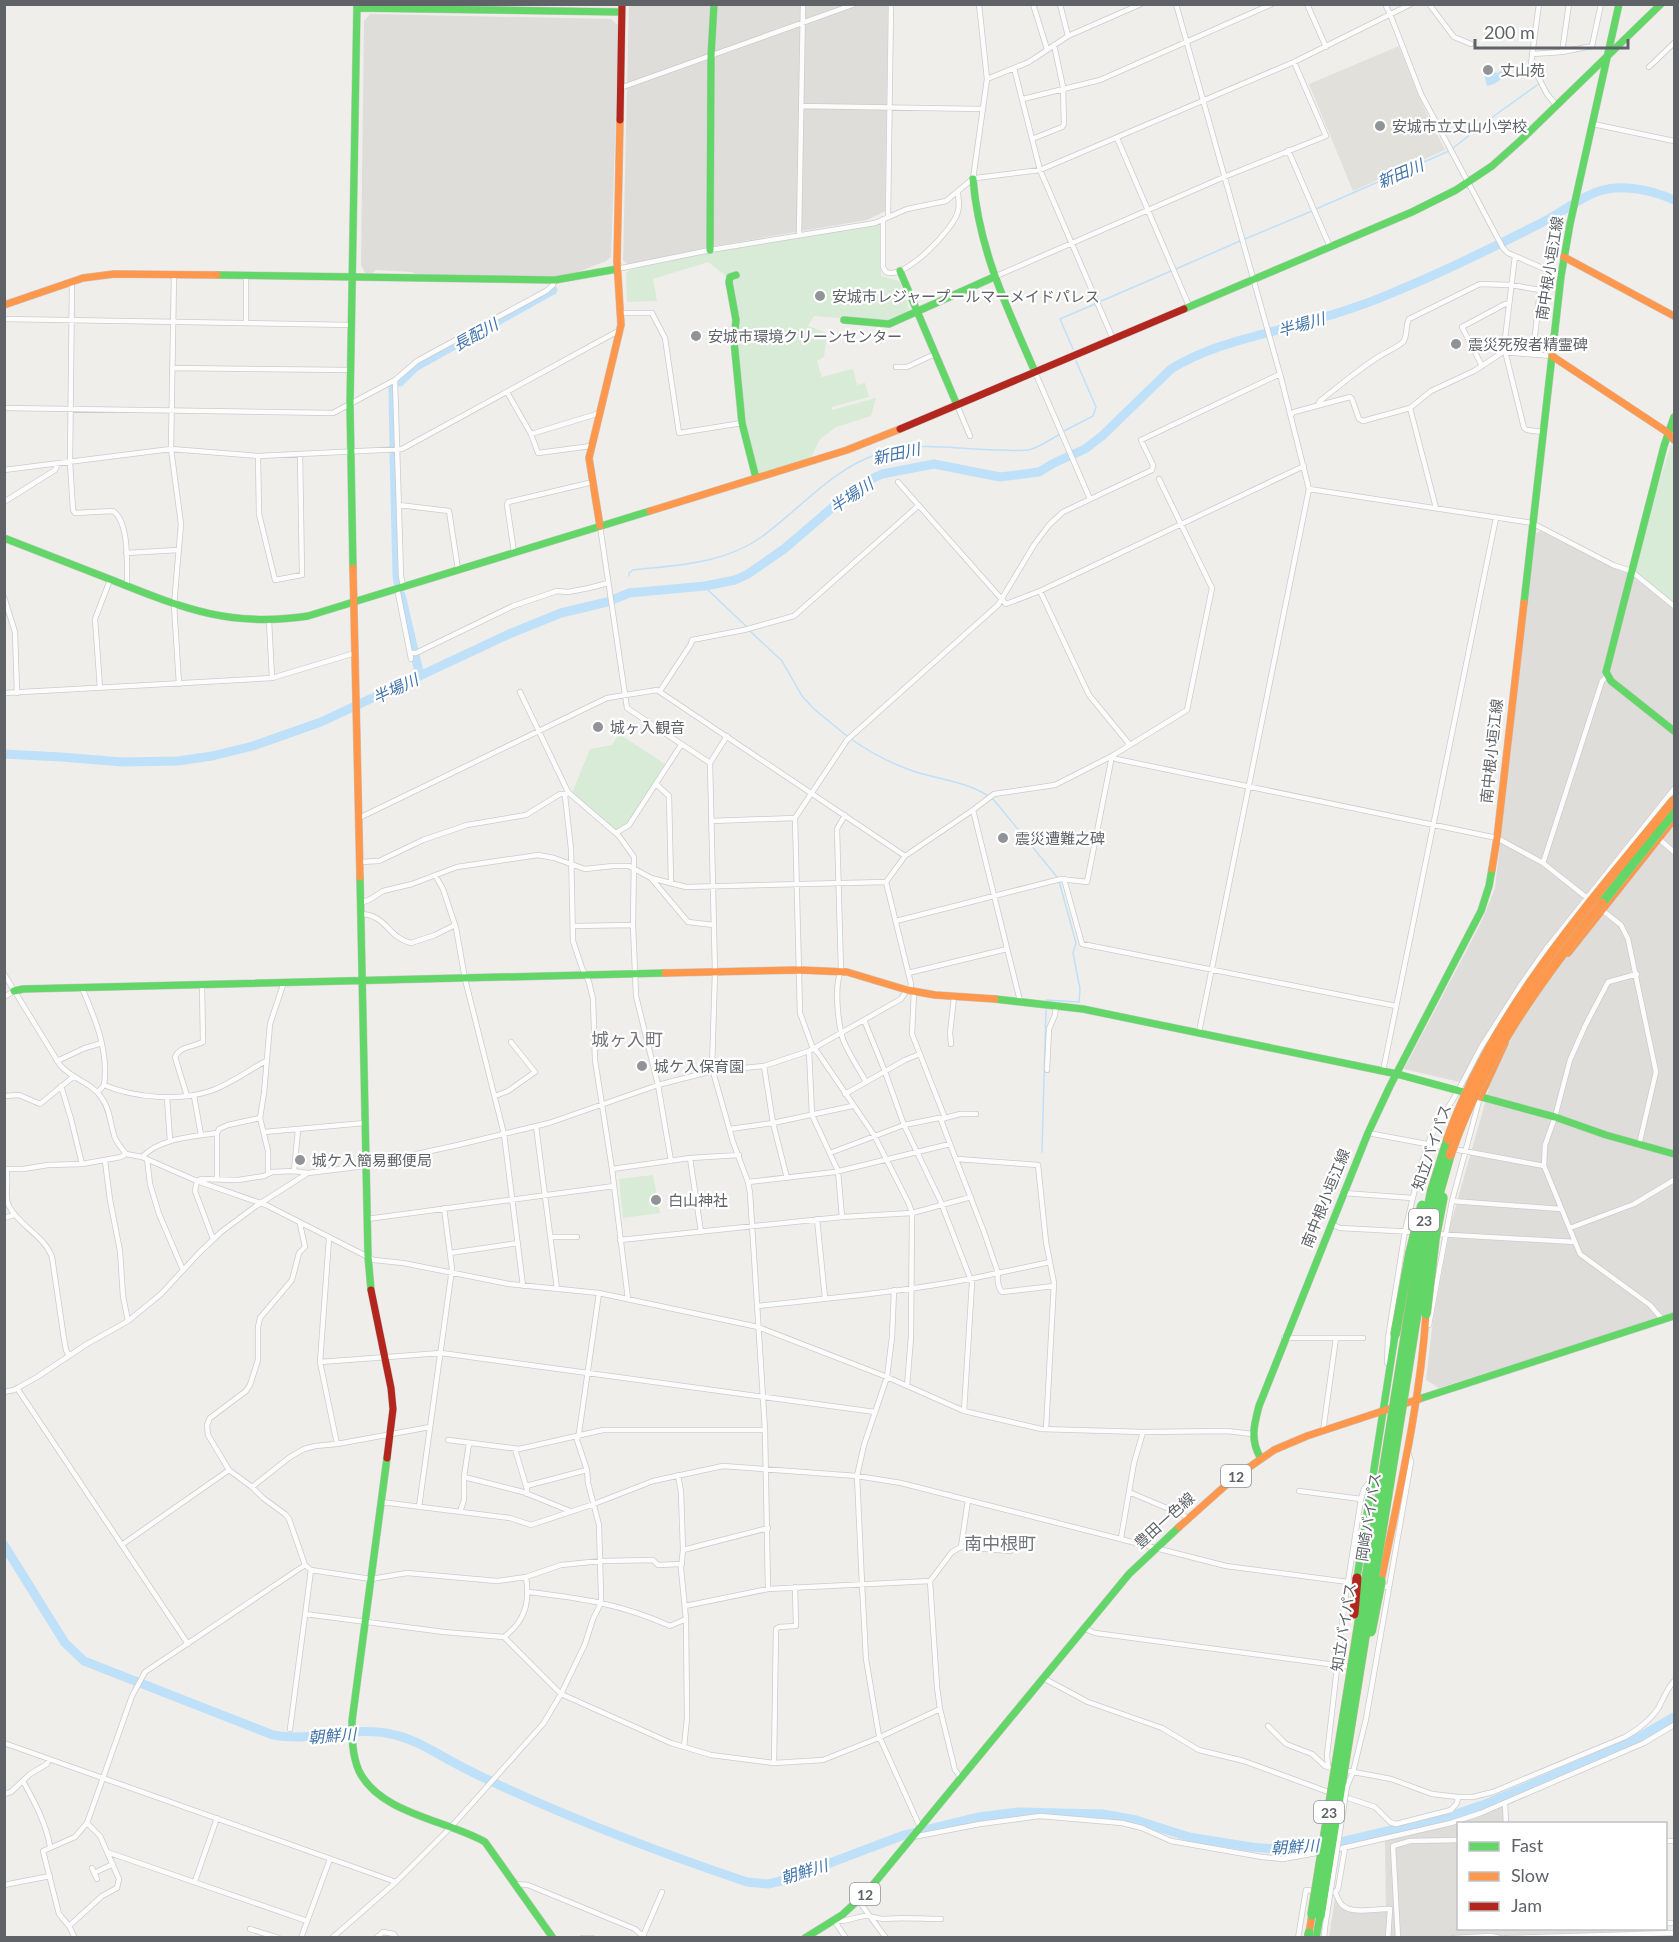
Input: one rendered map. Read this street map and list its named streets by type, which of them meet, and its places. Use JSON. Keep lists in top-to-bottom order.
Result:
{
  "streets": {
    "main road": [
      "南中根小垣江線",
      "知立バイパス",
      "23",
      "12",
      "岡崎バイパス",
      "豊田一色線"
    ]
  },
  "crossings": [
    ["知立バイパス", "23"],
    ["知立バイパス", "岡崎バイパス"],
    ["23", "岡崎バイパス"],
    ["23", "豊田一色線"]
  ],
  "districts": ["城ヶ入町", "南中根町"],
  "water": [
    "新田川",
    "半場川",
    "長配川",
    "朝鮮川"
  ],
  "places": [
    "丈山苑",
    "安城市立丈山小学校",
    "安城市レジャープールマーメイドパレス",
    "安城市環境クリーンセンター",
    "震災死歿者精霊碑",
    "城ヶ入観音",
    "震災遭難之碑",
    "城ケ入保育園",
    "城ケ入簡易郵便局",
    "白山神社"
  ],
  "legend": ["Fast", "Slow", "Jam"],
  "scale_bar": "200 m"
}
